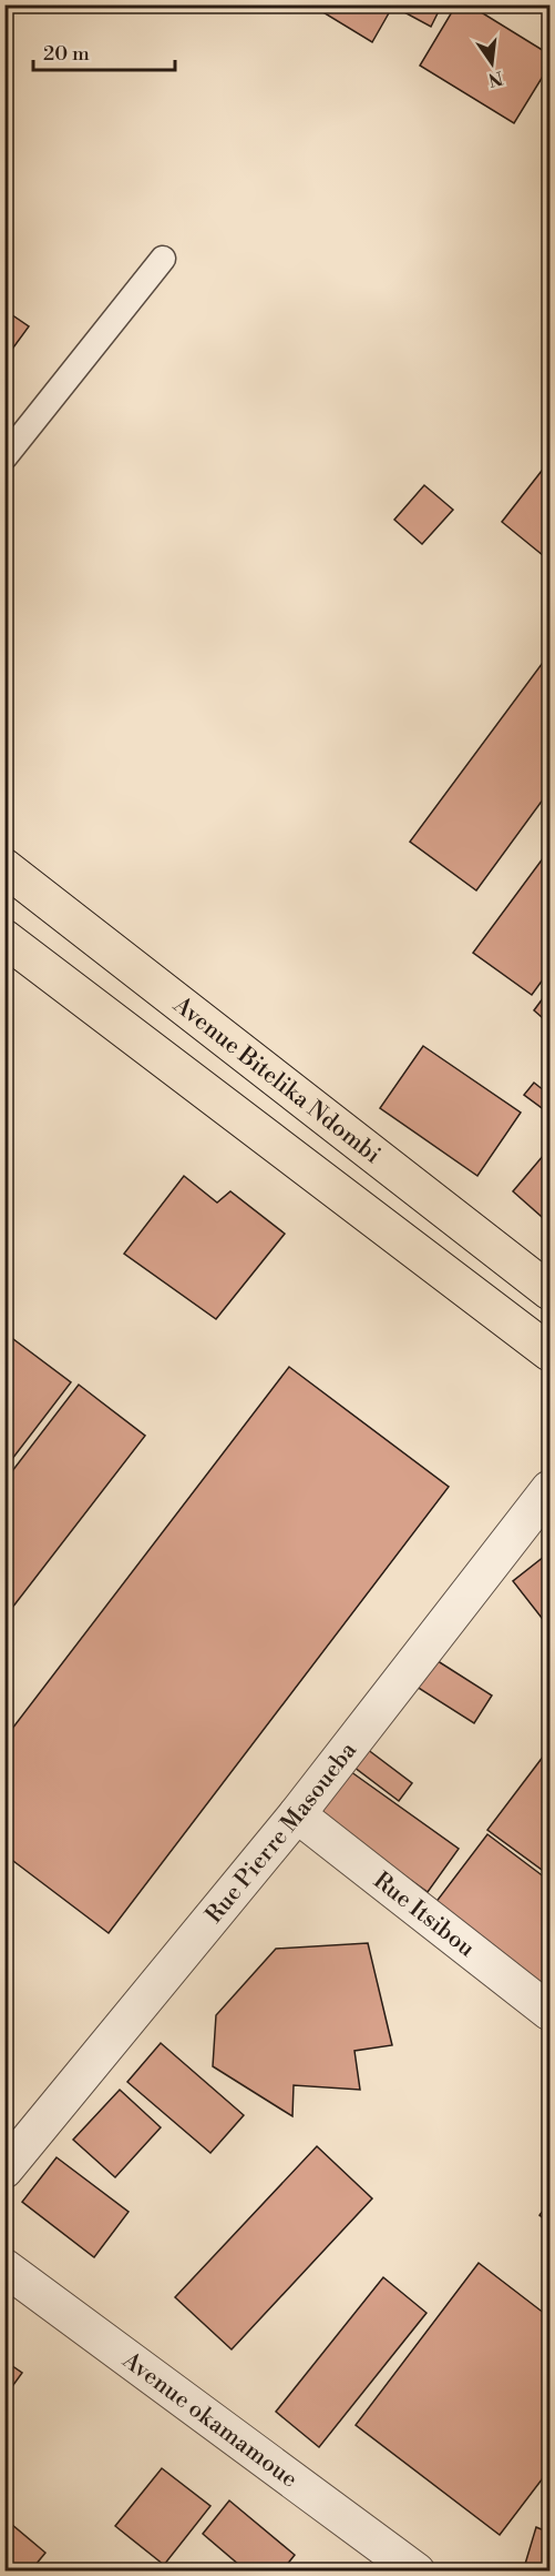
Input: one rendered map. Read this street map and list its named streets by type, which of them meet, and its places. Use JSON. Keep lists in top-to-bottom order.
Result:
{
  "streets": {
    "highway": ["Avenue Bitelika Ndombi"],
    "street": ["Rue Pierre Masoueba", "Rue Itsibou", "Avenue okamamoue"]
  },
  "crossings": [
    ["Rue Pierre Masoueba", "Rue Itsibou"]
  ],
  "scale_bar": "20 m",
  "north": "bottom"
}
